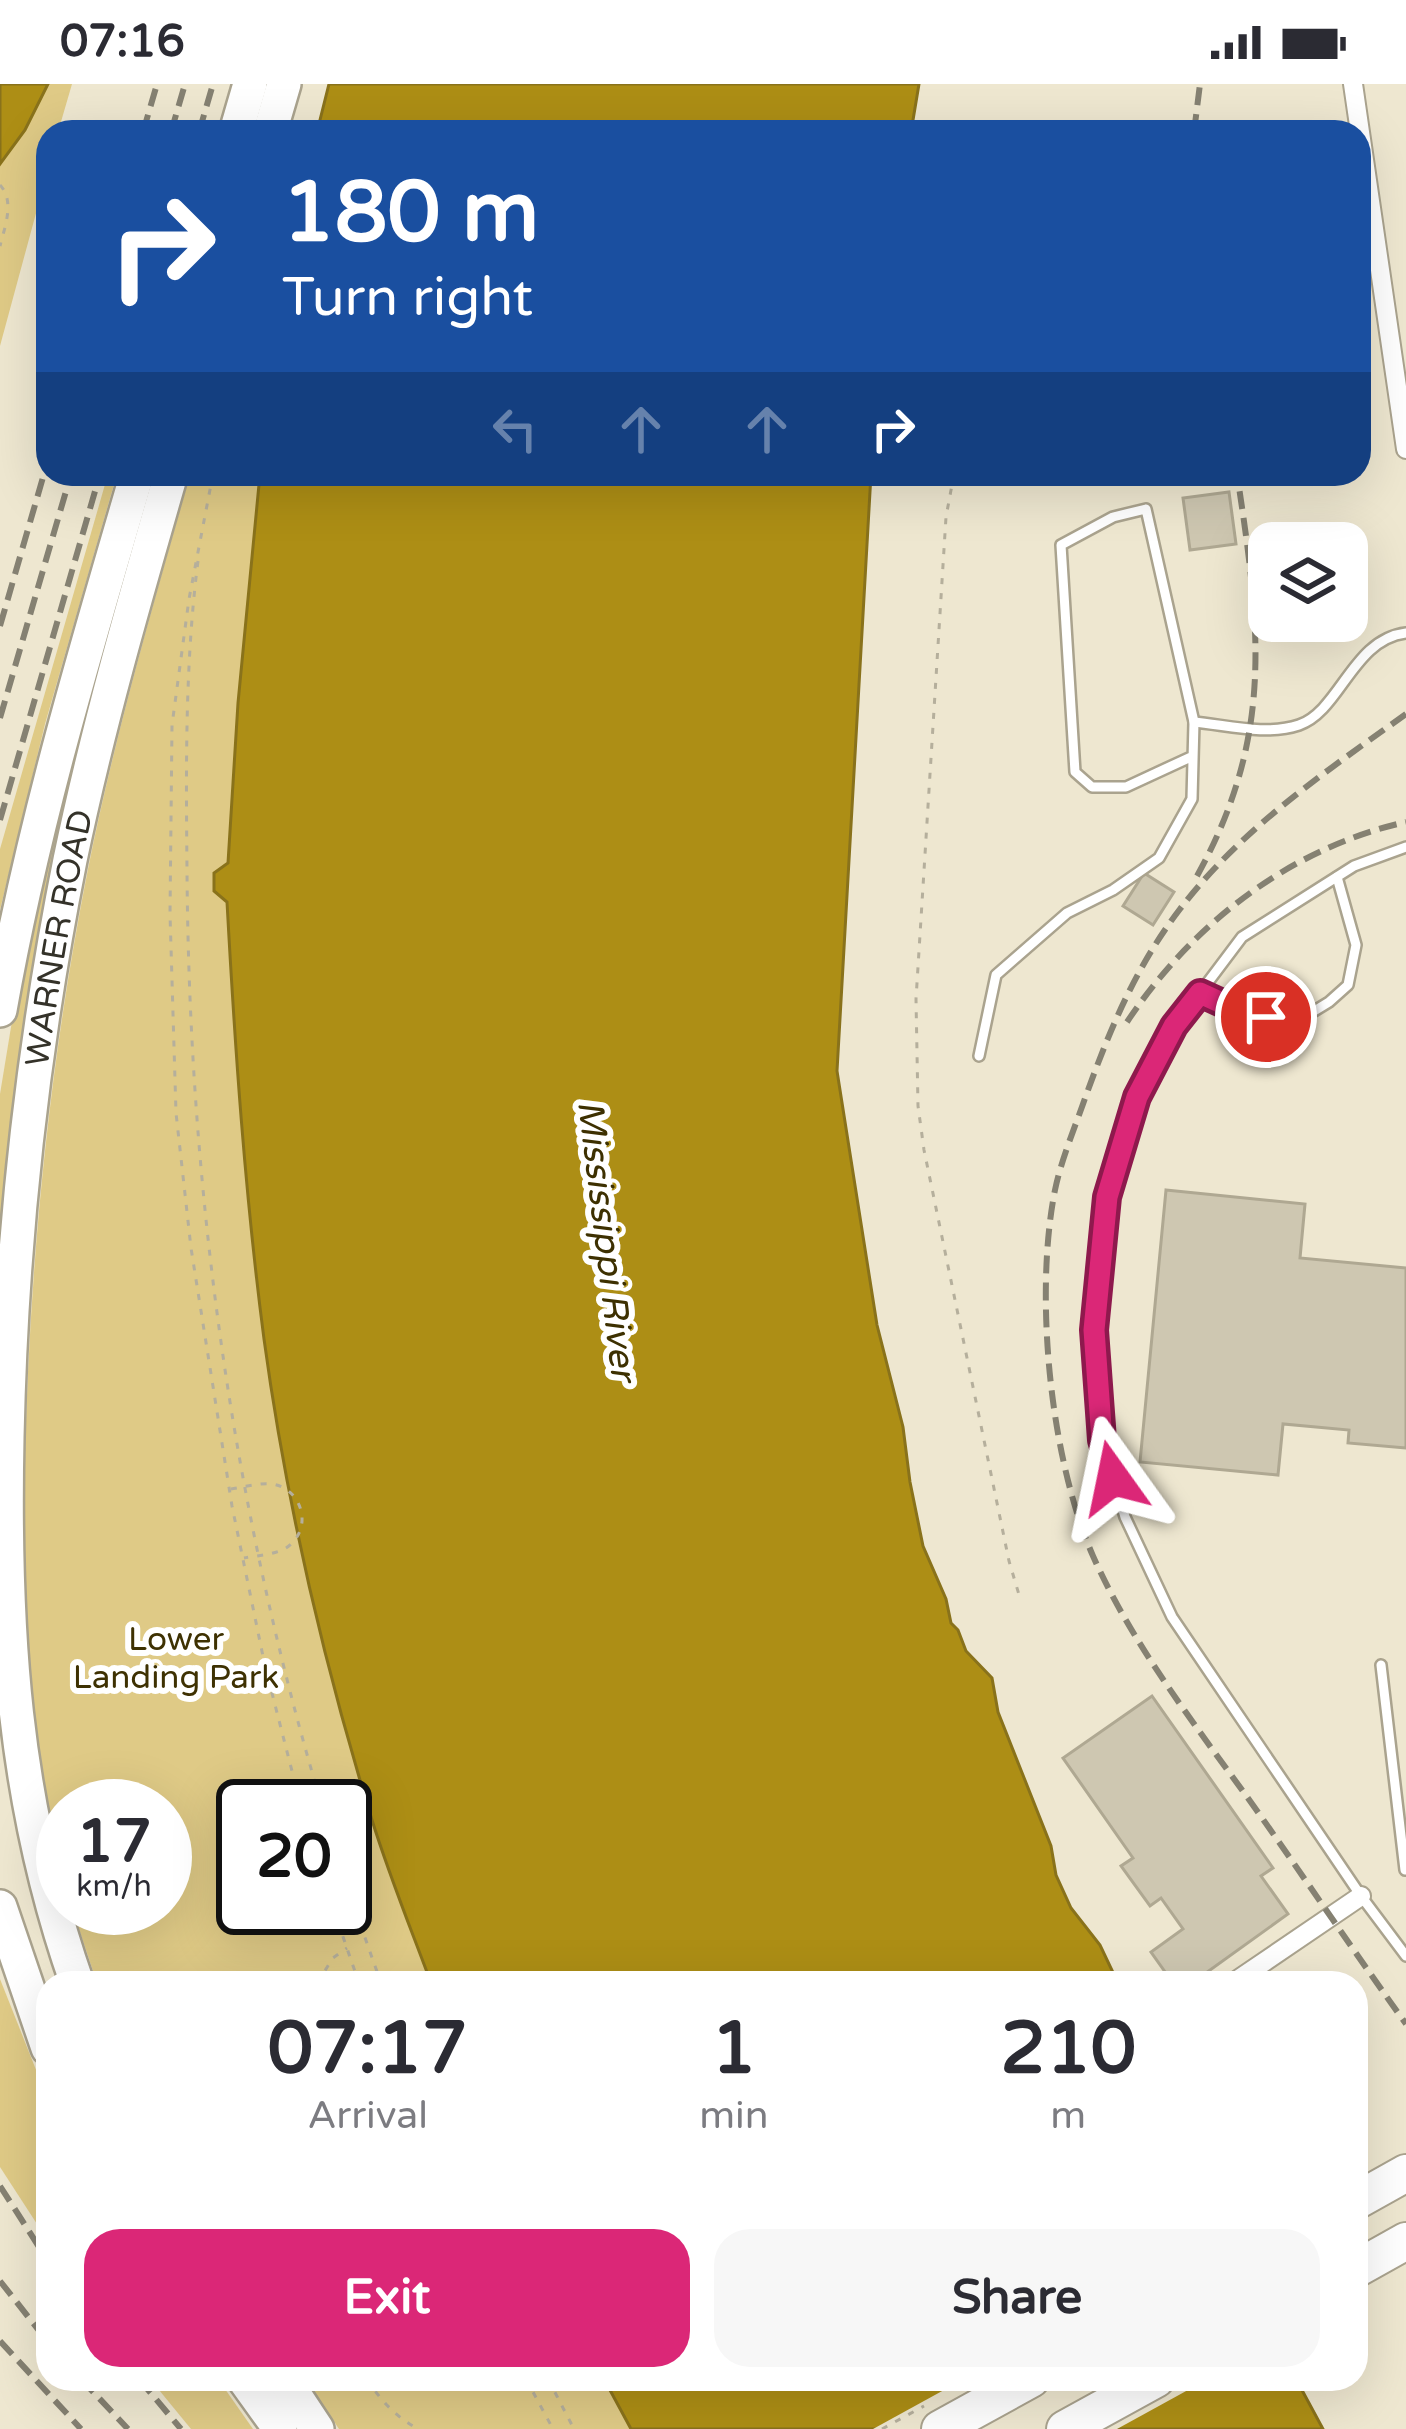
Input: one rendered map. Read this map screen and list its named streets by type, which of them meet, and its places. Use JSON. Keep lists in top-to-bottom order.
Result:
{
  "streets": {
    "highway": ["WARNER ROAD"]
  },
  "water": ["Mississippi River"],
  "parks": ["Lower Landing Park"],
  "page": {
    "status": "07:16",
    "turn": ["180 m", "Turn right"],
    "speed": "17 km/h",
    "limit": "20",
    "eta": [
      "07:17",
      "Arrival",
      "1",
      "min",
      "210",
      "m"
    ],
    "buttons": ["Exit", "Share"]
  }
}
